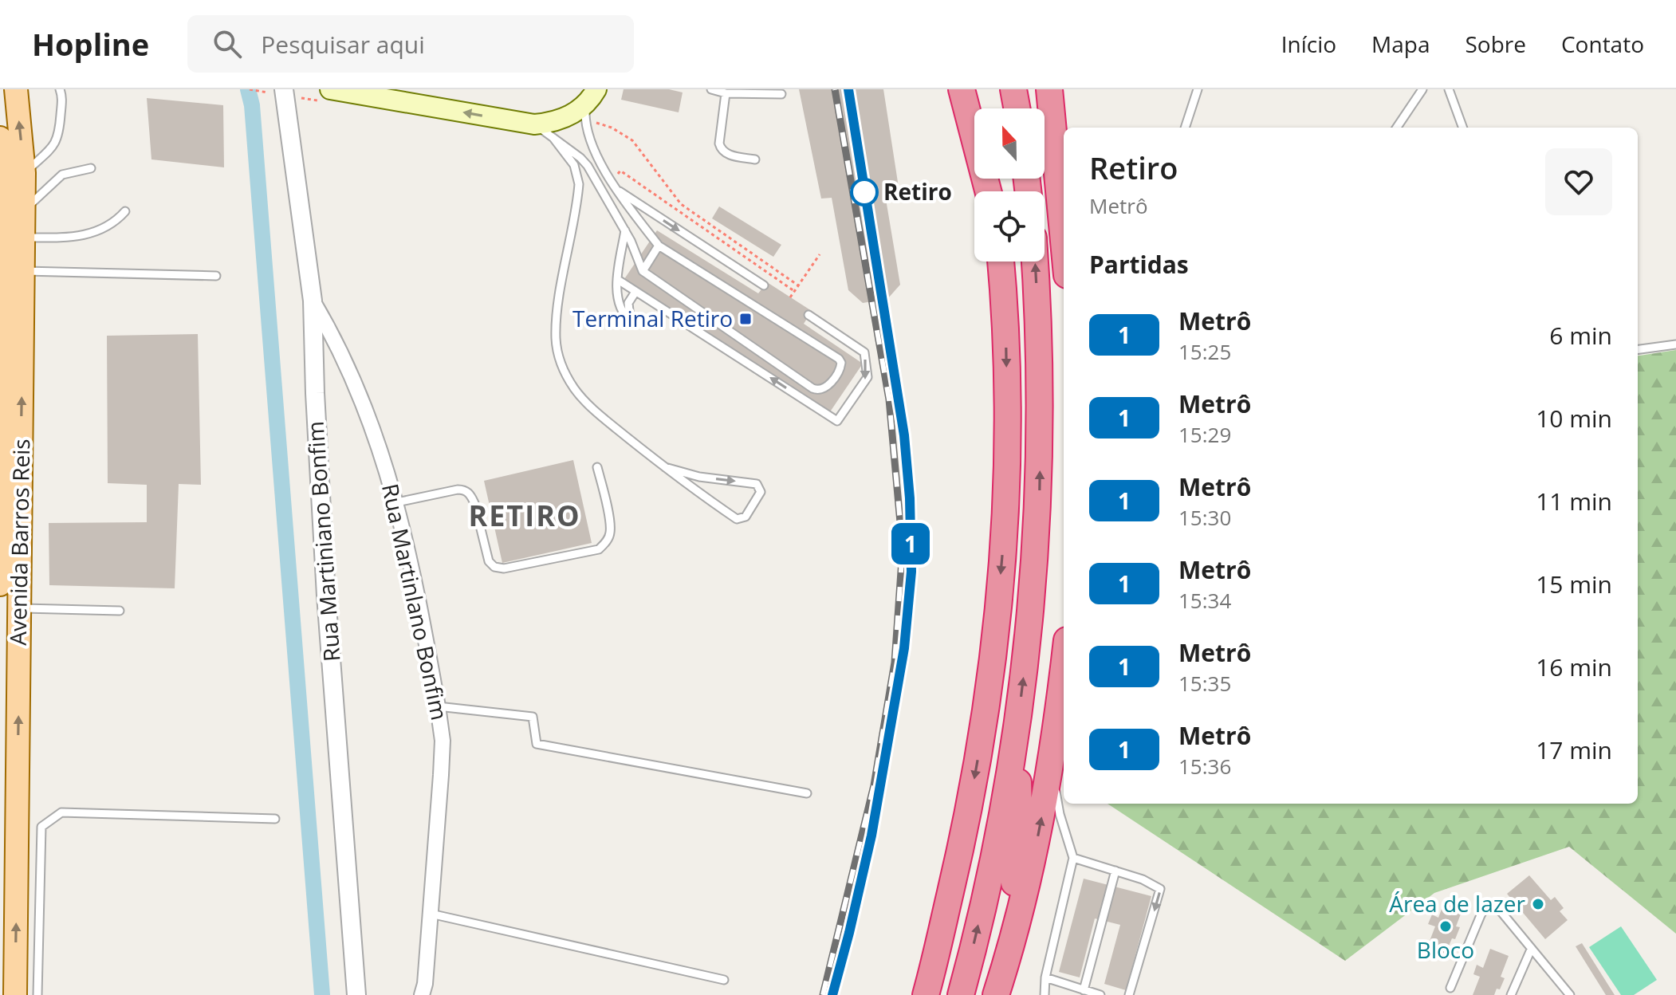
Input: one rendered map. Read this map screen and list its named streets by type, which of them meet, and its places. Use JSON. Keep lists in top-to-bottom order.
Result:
{
  "streets": {
    "main road": ["Avenida Barros Reis"],
    "street": ["Rua Martiniano Bonfim", "Rua Martinlano Bonfim"]
  },
  "crossings": [
    ["Rua Martiniano Bonfim", "Rua Martinlano Bonfim"]
  ],
  "districts": ["RETIRO"],
  "places": {
    "other": ["Retiro", "Área de lazer", "Bloco"],
    "transit": ["Terminal Retiro"]
  },
  "lines": ["metro line 1"],
  "north": "top",
  "page": {
    "header": "Hopline",
    "search": "Pesquisar aqui",
    "nav": [
      "Início",
      "Mapa",
      "Sobre",
      "Contato"
    ],
    "on_map": "1",
    "heading": [
      ["Retiro", "Metrô"],
      "Partidas"
    ],
    "list": [
      {
        "mark": "1",
        "name": "Metrô",
        "note": "15:25",
        "value": "6 min"
      },
      {
        "mark": "1",
        "name": "Metrô",
        "note": "15:29",
        "value": "10 min"
      },
      {
        "mark": "1",
        "name": "Metrô",
        "note": "15:30",
        "value": "11 min"
      },
      {
        "mark": "1",
        "name": "Metrô",
        "note": "15:34",
        "value": "15 min"
      },
      {
        "mark": "1",
        "name": "Metrô",
        "note": "15:35",
        "value": "16 min"
      },
      {
        "mark": "1",
        "name": "Metrô",
        "note": "15:36",
        "value": "17 min"
      }
    ]
  }
}
